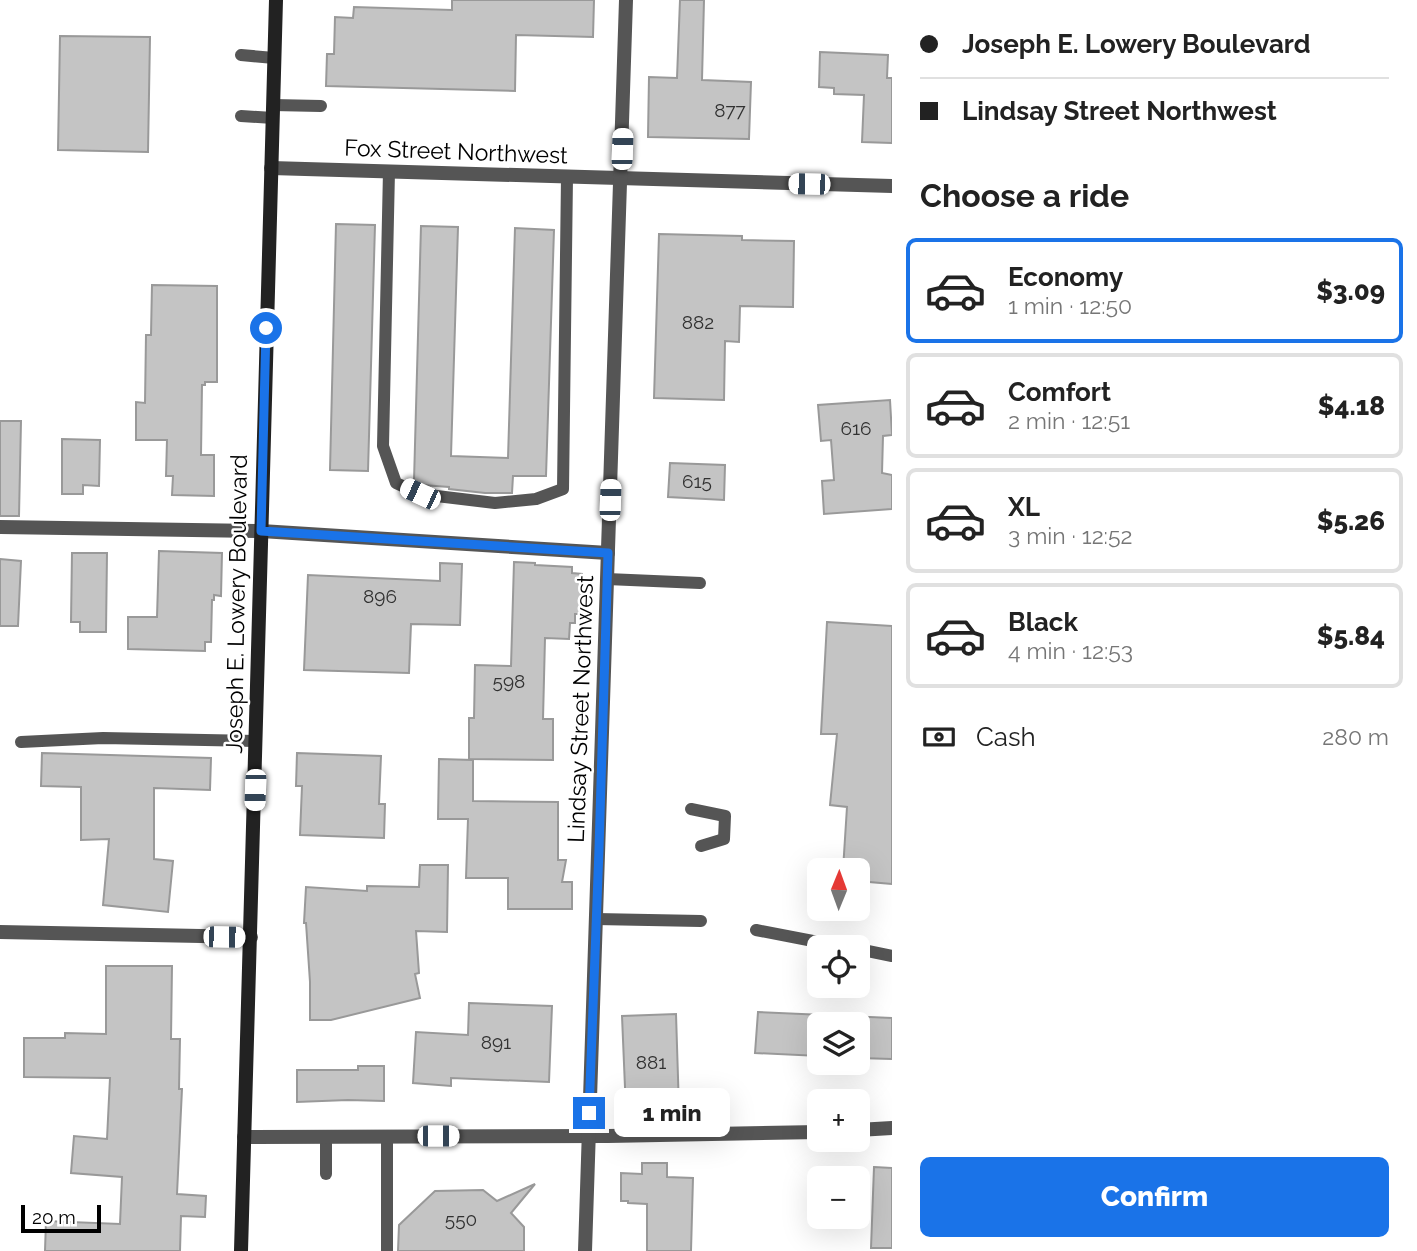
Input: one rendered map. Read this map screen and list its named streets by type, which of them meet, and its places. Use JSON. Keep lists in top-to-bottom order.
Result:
{
  "streets": {
    "main road": ["Joseph E. Lowery Boulevard"],
    "street": ["Fox Street Northwest", "Lindsay Street Northwest"]
  },
  "crossings": [
    ["Fox Street Northwest", "Joseph E. Lowery Boulevard"],
    ["Fox Street Northwest", "Lindsay Street Northwest"]
  ],
  "house_numbers": [
    "877",
    "882",
    "616",
    "615",
    "896",
    "598",
    "891",
    "881",
    "550"
  ],
  "scale_bar": "20 m",
  "north": "top",
  "page": {
    "banner": ["Joseph E. Lowery Boulevard", "Lindsay Street Northwest"],
    "heading": "Choose a ride",
    "list": [
      {
        "name": "Economy",
        "note": "1 min · 12:50",
        "value": "$3.09"
      },
      {
        "name": "Comfort",
        "note": "2 min · 12:51",
        "value": "$4.18"
      },
      {
        "name": "XL",
        "note": "3 min · 12:52",
        "value": "$5.26"
      },
      {
        "name": "Black",
        "note": "4 min · 12:53",
        "value": "$5.84"
      }
    ],
    "pay": ["Cash", "280 m"],
    "map_buttons": ["+", "−"],
    "bubble": "1 min",
    "buttons": "Confirm",
    "scale": "20 m"
  }
}
